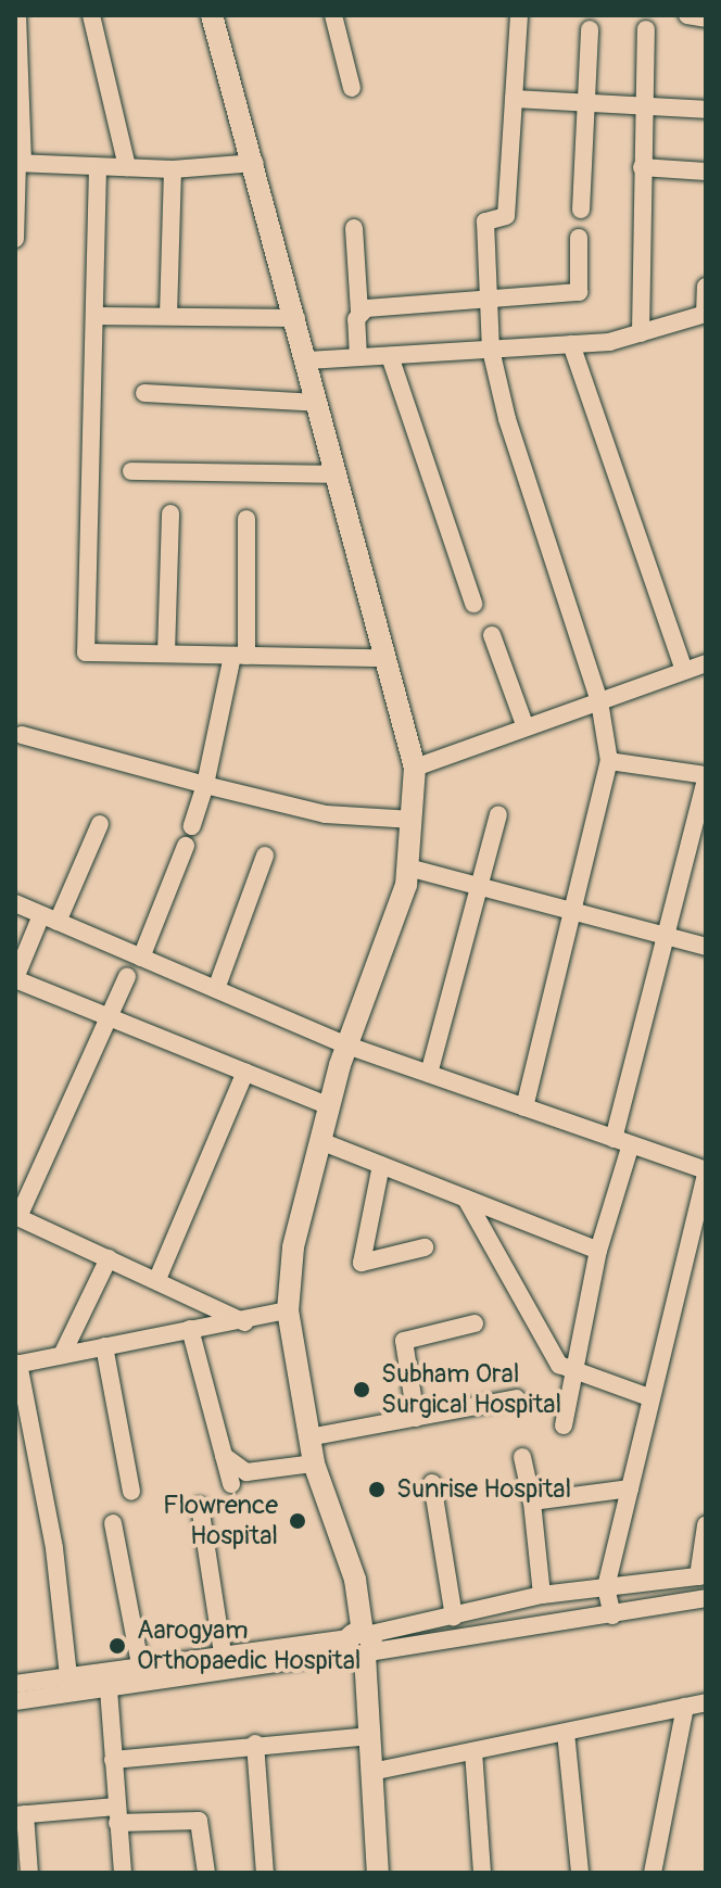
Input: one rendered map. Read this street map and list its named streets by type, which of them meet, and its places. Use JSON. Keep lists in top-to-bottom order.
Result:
{
  "places": [
    "Subham Oral Surgical Hospital",
    "Sunrise Hospital",
    "Flowrence Hospital",
    "Aarogyam Orthopaedic Hospital"
  ]
}
